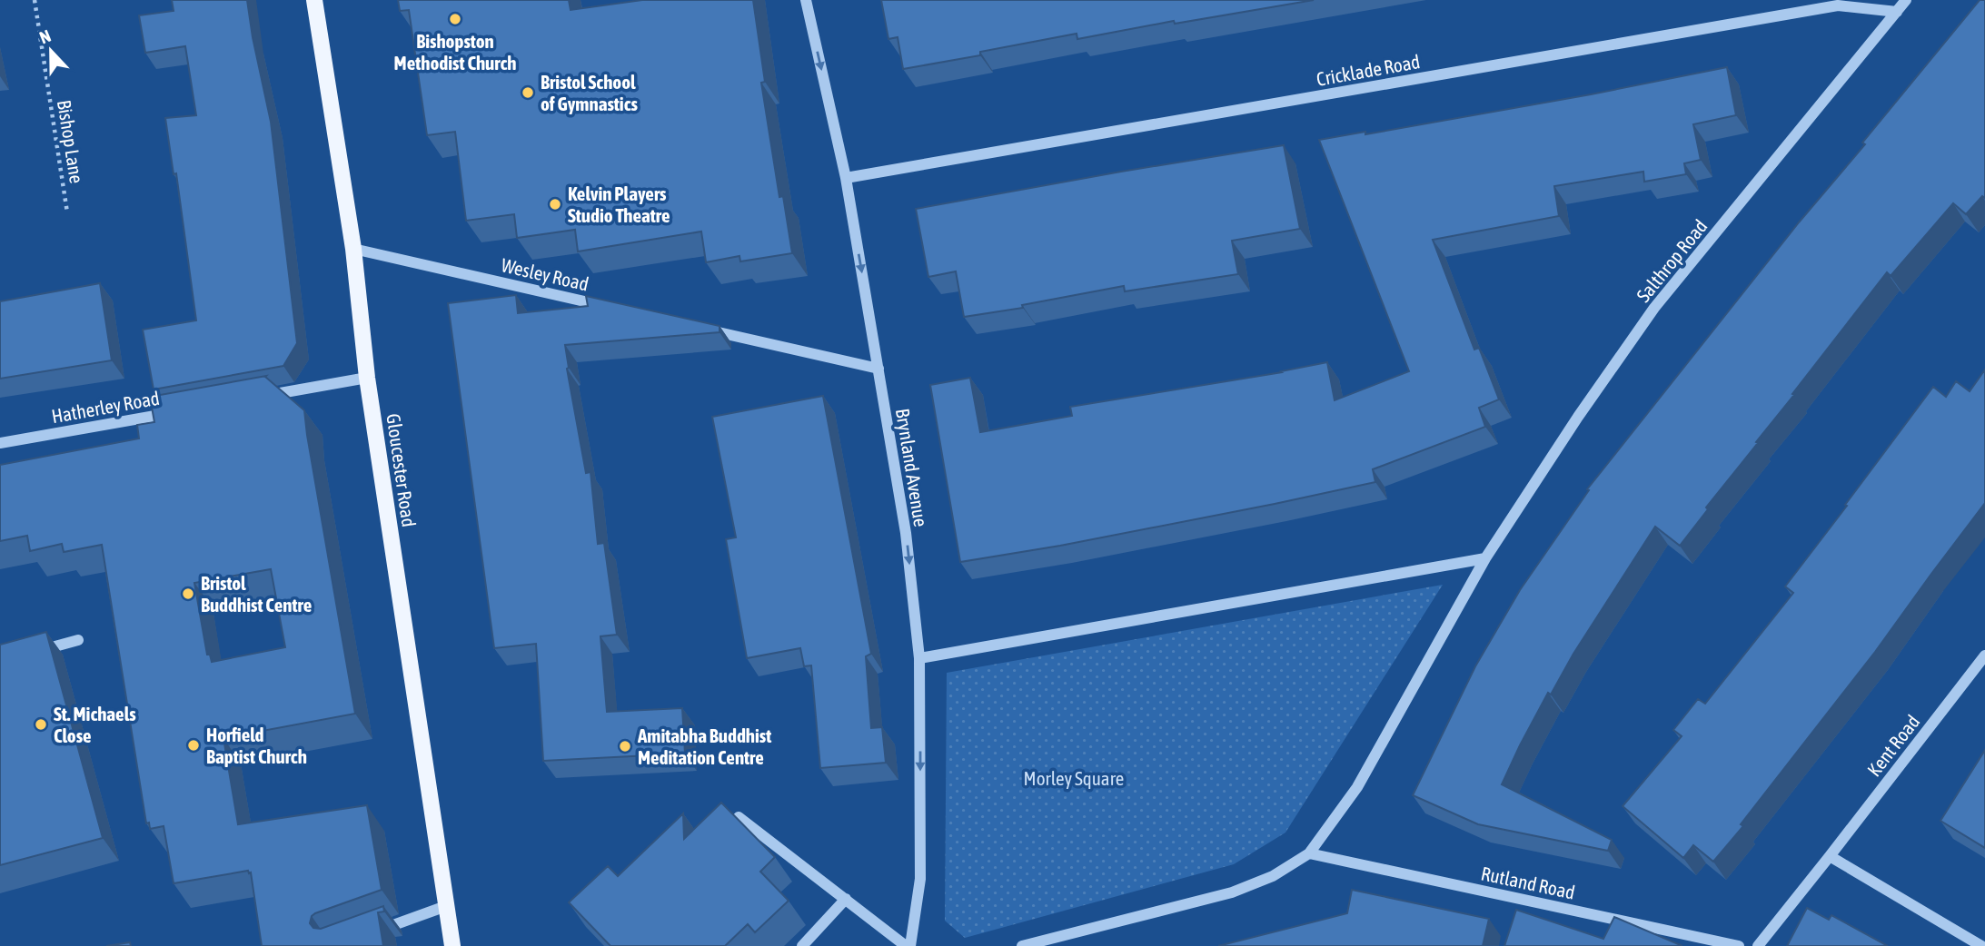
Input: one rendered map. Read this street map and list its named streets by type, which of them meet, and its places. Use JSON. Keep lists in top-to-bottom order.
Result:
{
  "streets": {
    "main road": ["Gloucester Road"],
    "street": [
      "Cricklade Road",
      "Salthrop Road",
      "Wesley Road",
      "Hatherley Road",
      "Brynland Avenue",
      "Kent Road",
      "Rutland Road"
    ],
    "path": ["Bishop Lane"]
  },
  "crossings": [
    ["Cricklade Road", "Salthrop Road"],
    ["Cricklade Road", "Brynland Avenue"],
    ["Wesley Road", "Gloucester Road"]
  ],
  "one_way": ["Brynland Avenue"],
  "parks": ["Morley Square"],
  "places": [
    "Bishopston Methodist Church",
    "Bristol School of Gymnastics",
    "Kelvin Players Studio Theatre",
    "Bristol Buddhist Centre",
    "St. Michaels Close",
    "Horfield Baptist Church",
    "Amitabha Buddhist Meditation Centre"
  ],
  "north": "top"
}
